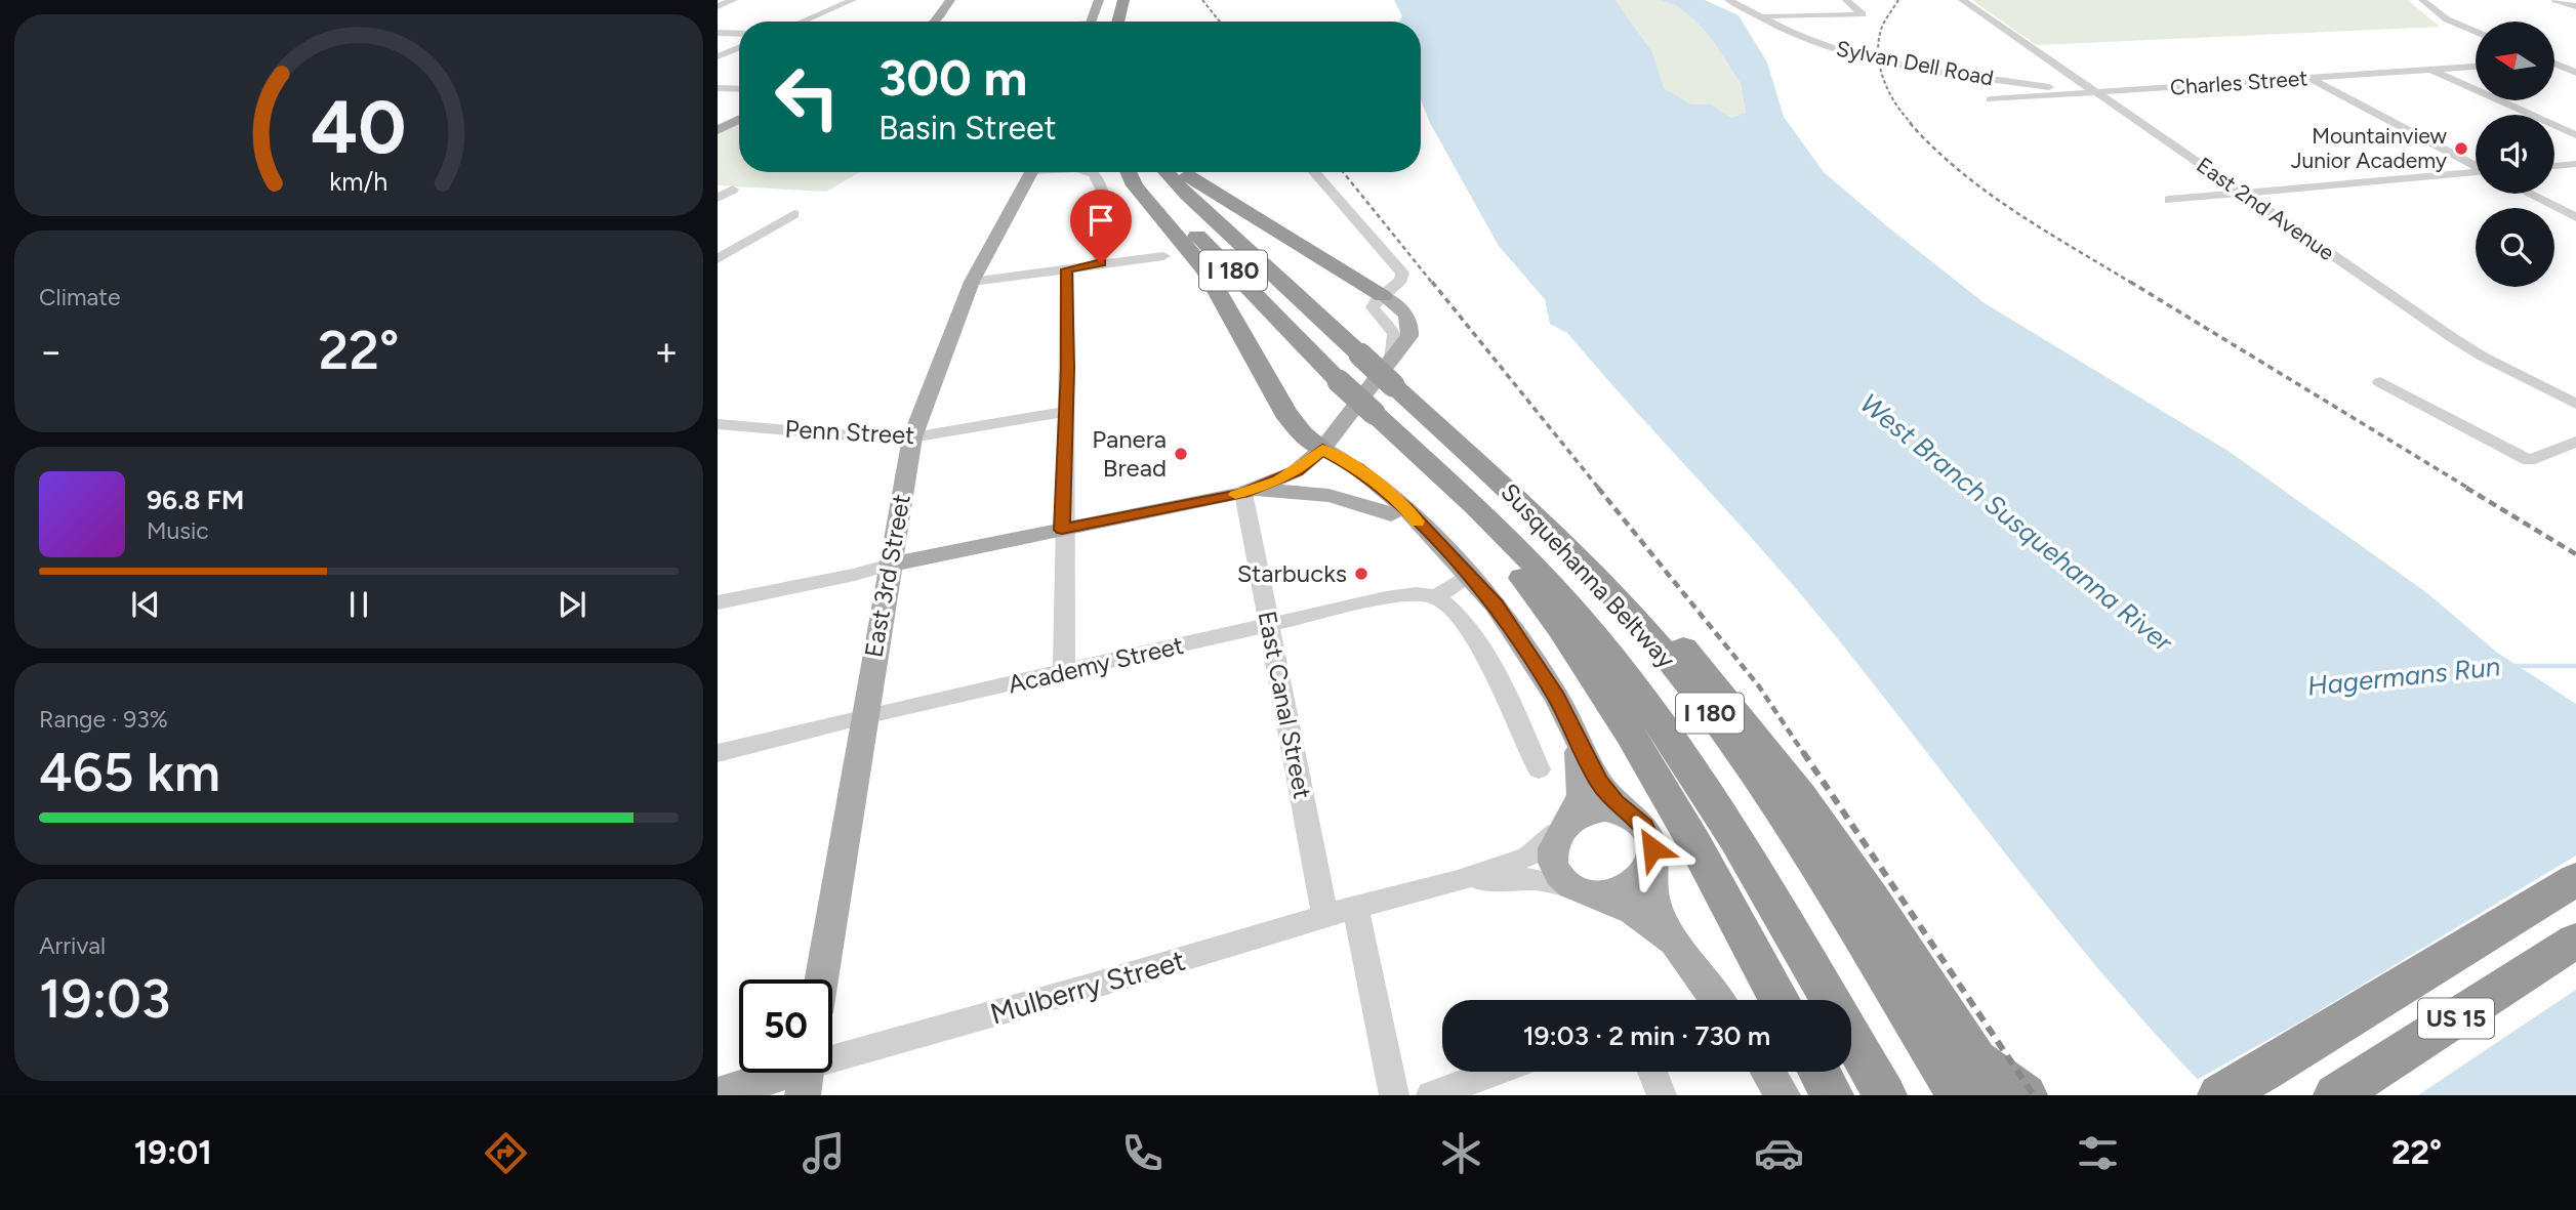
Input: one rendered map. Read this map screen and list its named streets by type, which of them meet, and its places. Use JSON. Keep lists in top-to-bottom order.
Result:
{
  "streets": {
    "highway": ["I 180", "Susquehanna Beltway", "US 15"],
    "main road": ["East 3rd Street", "Mulberry Street"],
    "street": [
      "Sylvan Dell Road",
      "Charles Street",
      "East 2nd Avenue",
      "Penn Street",
      "Academy Street",
      "East Canal Street"
    ]
  },
  "crossings": [
    ["Sylvan Dell Road", "Charles Street"],
    ["Charles Street", "East 2nd Avenue"],
    ["Penn Street", "East 3rd Street"],
    ["East 3rd Street", "Academy Street"],
    ["Academy Street", "East Canal Street"],
    ["East Canal Street", "Mulberry Street"]
  ],
  "water": ["West Branch Susquehanna River", "Hagermans Run"],
  "places": ["Mountainview Junior Academy", "Panera Bread", "Starbucks"],
  "north": "left",
  "page": {
    "turn": ["300 m", "Basin Street"],
    "tile": [
      "Climate",
      ["Range · 93%", "465 km"],
      ["Arrival", "19:03"]
    ],
    "heat": ["−", "22°", "+"],
    "song": ["96.8 FM", "Music"],
    "limit": "50",
    "trip": "19:03 · 2 min · 730 m",
    "tabs": ["19:01", "22°"],
    "gauge": ["40", "km/h"]
  }
}
